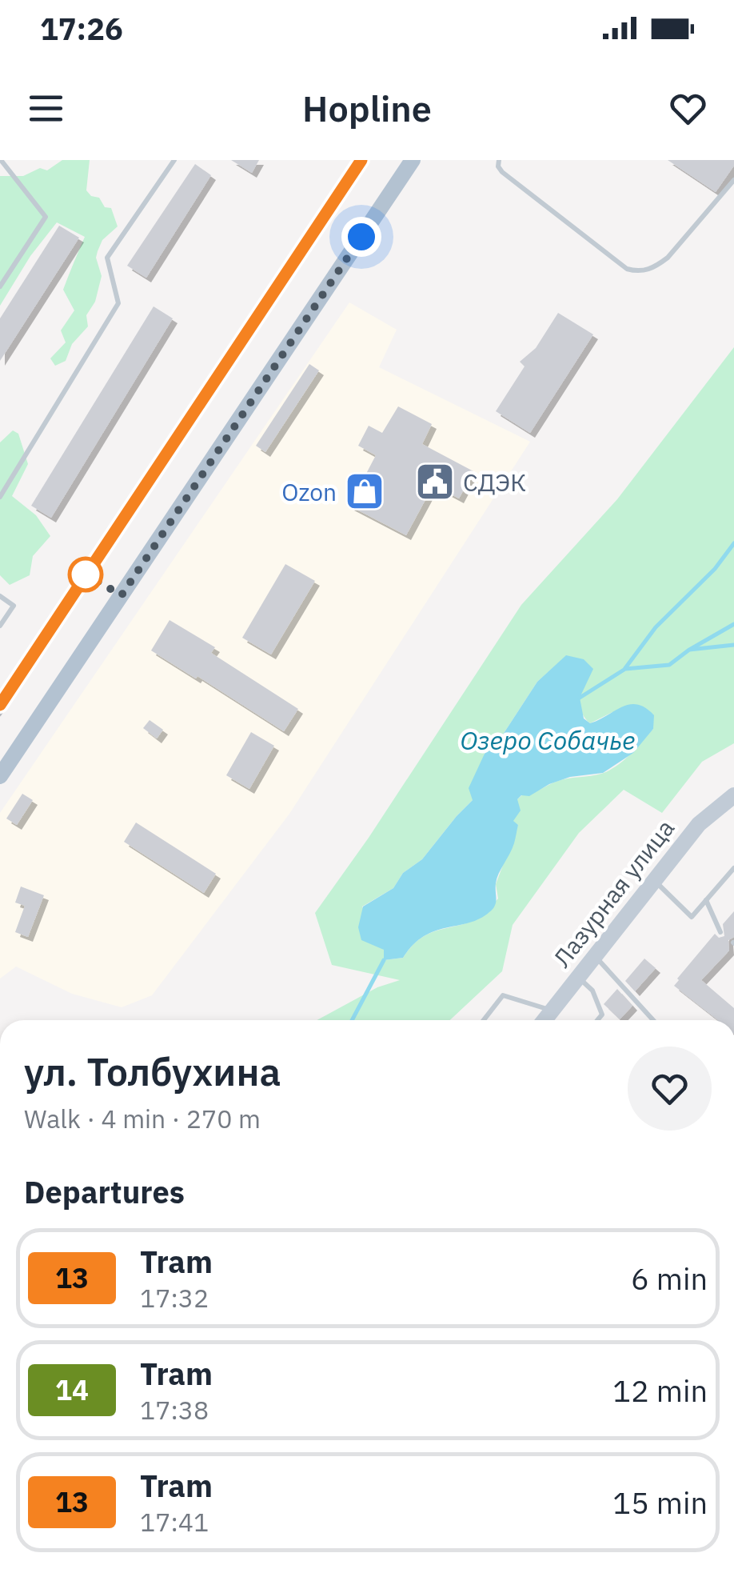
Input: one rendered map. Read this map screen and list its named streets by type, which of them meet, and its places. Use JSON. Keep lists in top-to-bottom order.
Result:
{
  "streets": {
    "street": ["Лазурная улица"]
  },
  "water": ["Озеро Собачье"],
  "places": {
    "public building": ["СДЭК"],
    "shop": ["Ozon"]
  },
  "lines": ["tram line 13"],
  "page": {
    "status": "17:26",
    "header": "Hopline",
    "heading": [
      ["ул. Толбухина", "Walk · 4 min · 270 m"],
      "Departures"
    ],
    "list": [
      {
        "mark": "13",
        "name": "Tram",
        "note": "17:32",
        "value": "6 min"
      },
      {
        "mark": "14",
        "name": "Tram",
        "note": "17:38",
        "value": "12 min"
      },
      {
        "mark": "13",
        "name": "Tram",
        "note": "17:41",
        "value": "15 min"
      }
    ]
  }
}
